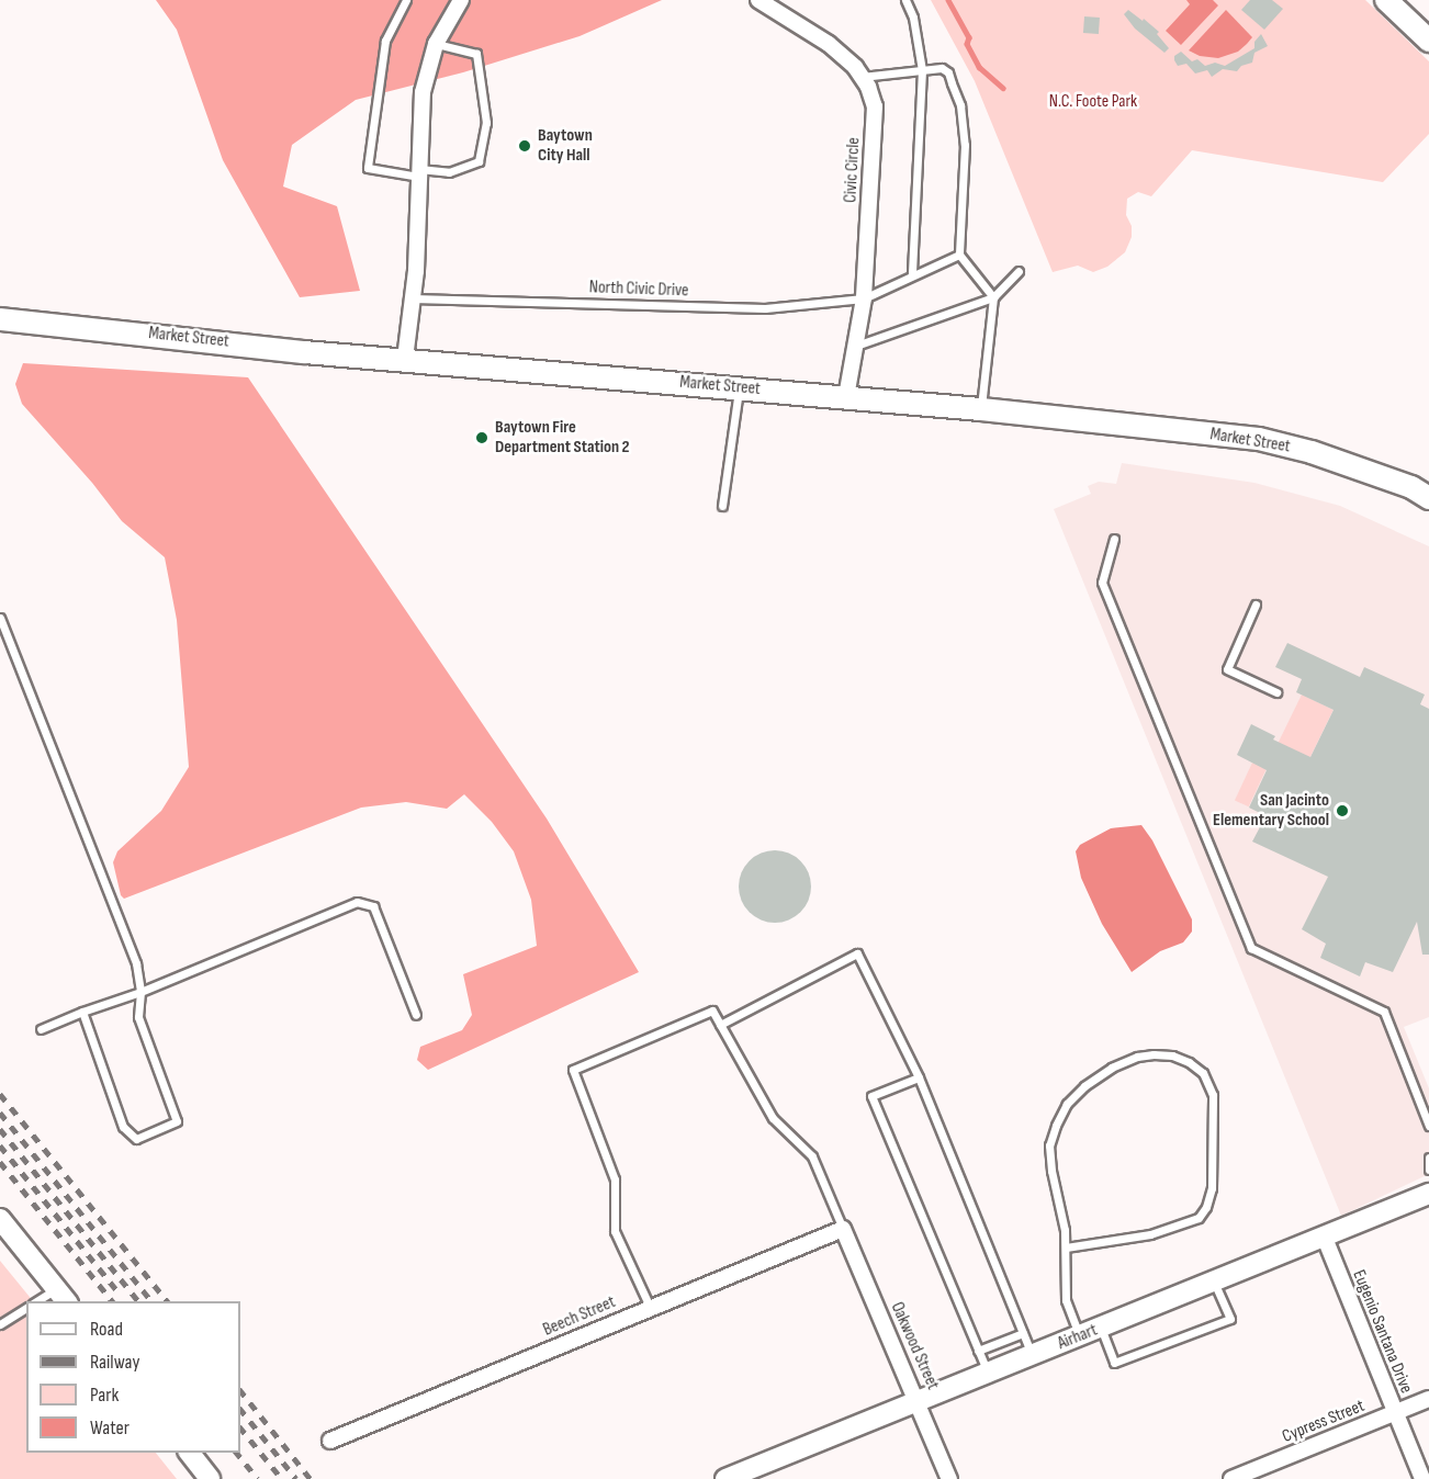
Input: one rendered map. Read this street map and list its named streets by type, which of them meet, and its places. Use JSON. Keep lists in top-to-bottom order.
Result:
{
  "streets": {
    "main road": ["Market Street"],
    "street": [
      "Civic Circle",
      "Beech Street",
      "Eugenio Santana Drive",
      "Airhart",
      "Oakwood Street",
      "Cypress Street"
    ],
    "lane": ["North Civic Drive"]
  },
  "crossings": [
    ["Civic Circle", "North Civic Drive"],
    ["Civic Circle", "Market Street"],
    ["Beech Street", "Oakwood Street"],
    ["Eugenio Santana Drive", "Airhart"],
    ["Eugenio Santana Drive", "Cypress Street"],
    ["Airhart", "Oakwood Street"]
  ],
  "parks": ["N.C. Foote Park"],
  "places": ["Baytown City Hall", "Baytown Fire Department Station 2", "San Jacinto Elementary School"],
  "legend": [
    "Road",
    "Railway",
    "Park",
    "Water"
  ]
}
